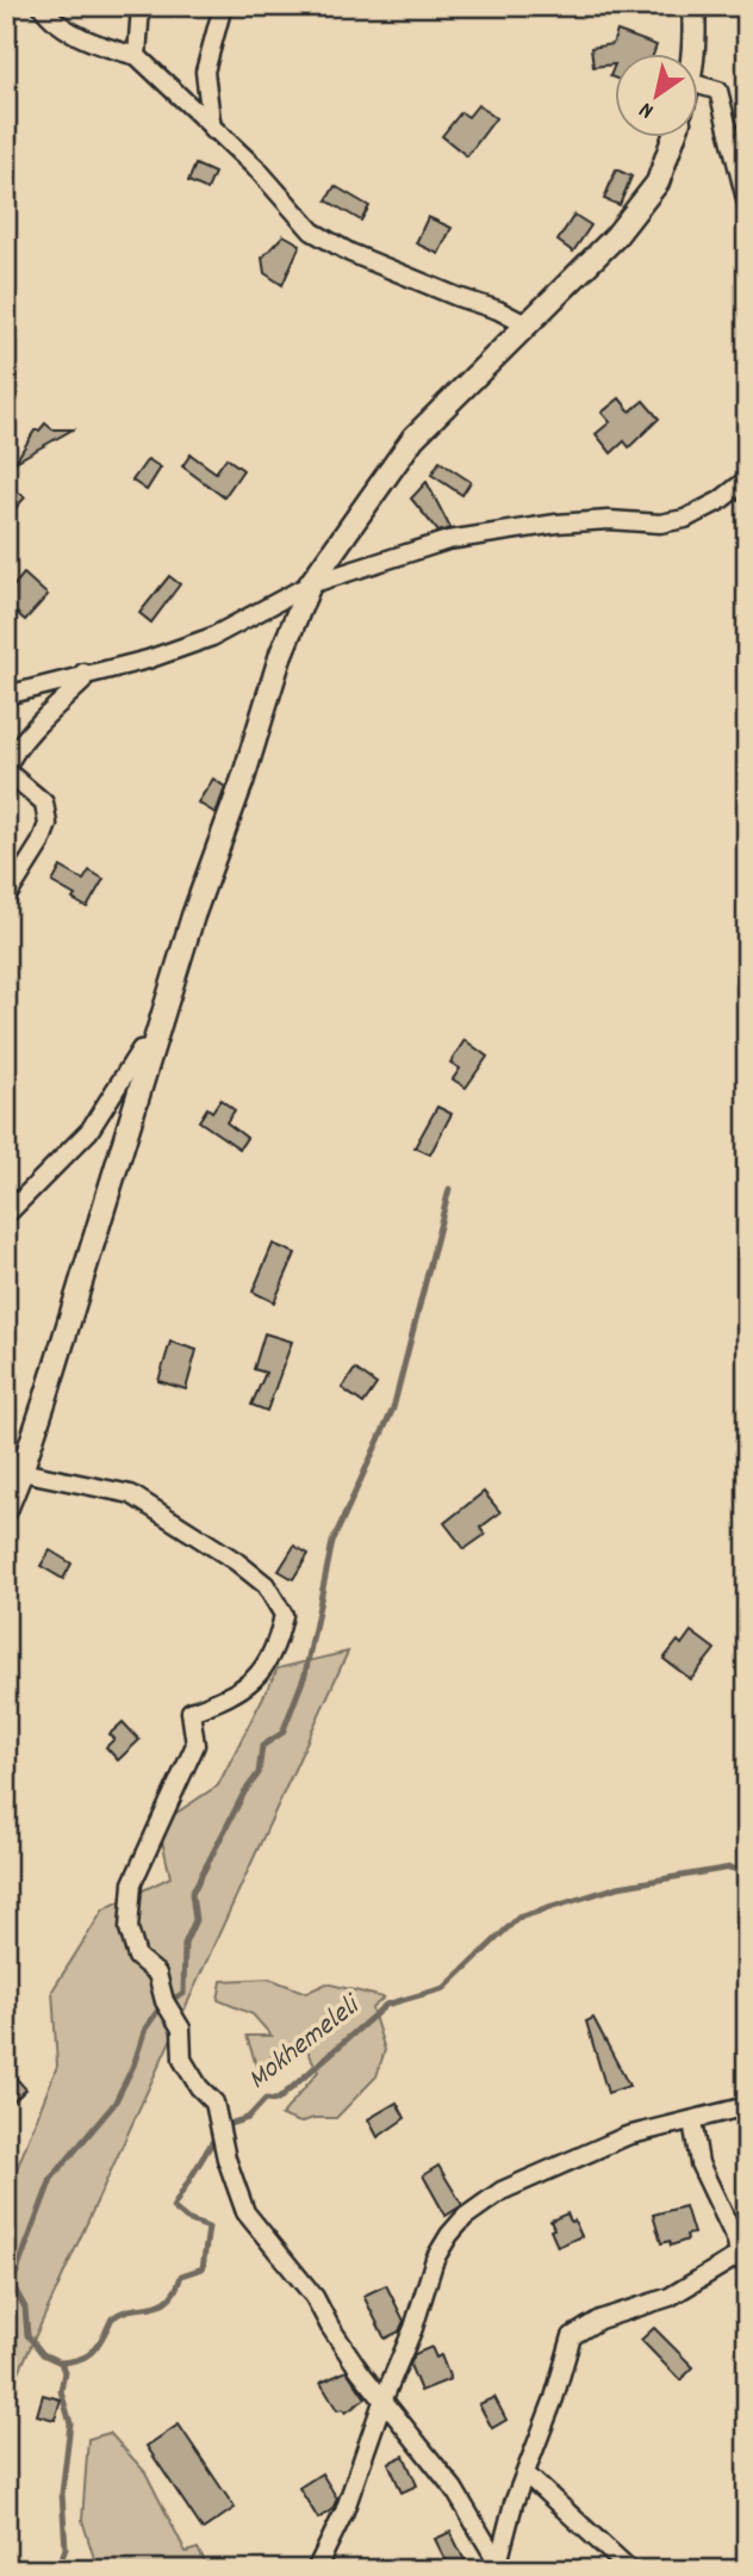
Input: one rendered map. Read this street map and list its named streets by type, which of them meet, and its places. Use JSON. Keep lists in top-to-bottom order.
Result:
{
  "water": ["Mokhemeleli"],
  "north": "bottom left"
}
